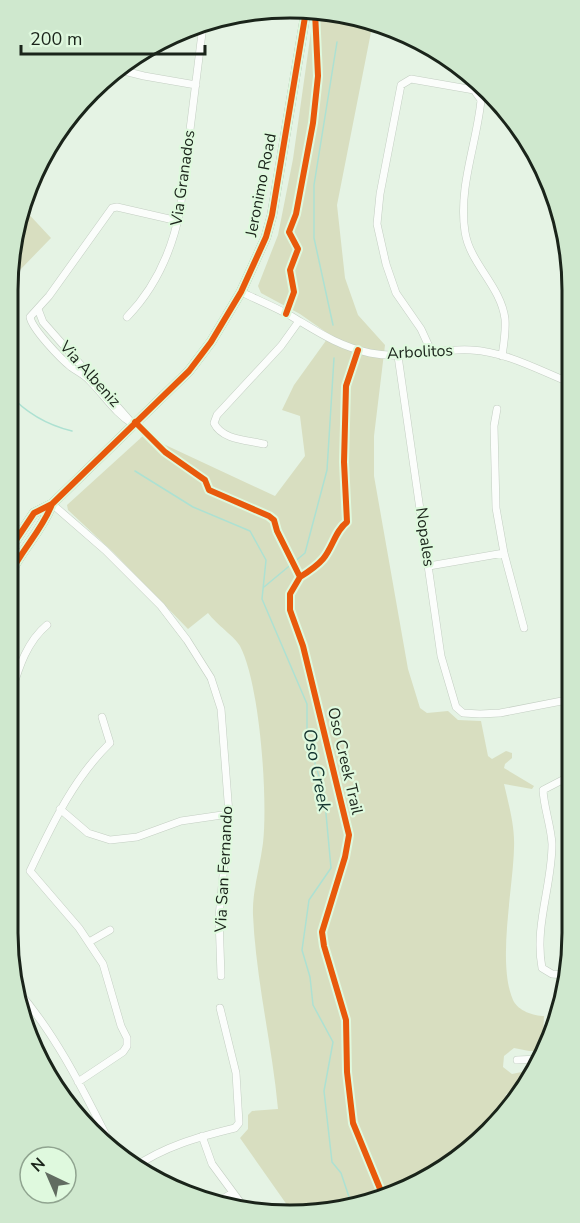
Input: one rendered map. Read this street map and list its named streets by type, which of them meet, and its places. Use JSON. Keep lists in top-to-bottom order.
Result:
{
  "streets": {
    "main road": ["Jeronimo Road"],
    "street": [
      "Via Granados",
      "Arbolitos",
      "Via Albeniz",
      "Nopales",
      "Via San Fernando"
    ],
    "cycle path": ["Oso Creek Trail"]
  },
  "crossings": [
    ["Jeronimo Road", "Arbolitos"],
    ["Jeronimo Road", "Via Albeniz"],
    ["Jeronimo Road", "Via San Fernando"],
    ["Arbolitos", "Nopales"]
  ],
  "water": ["Oso Creek"],
  "scale_bar": "200 m",
  "north": "top left"
}
